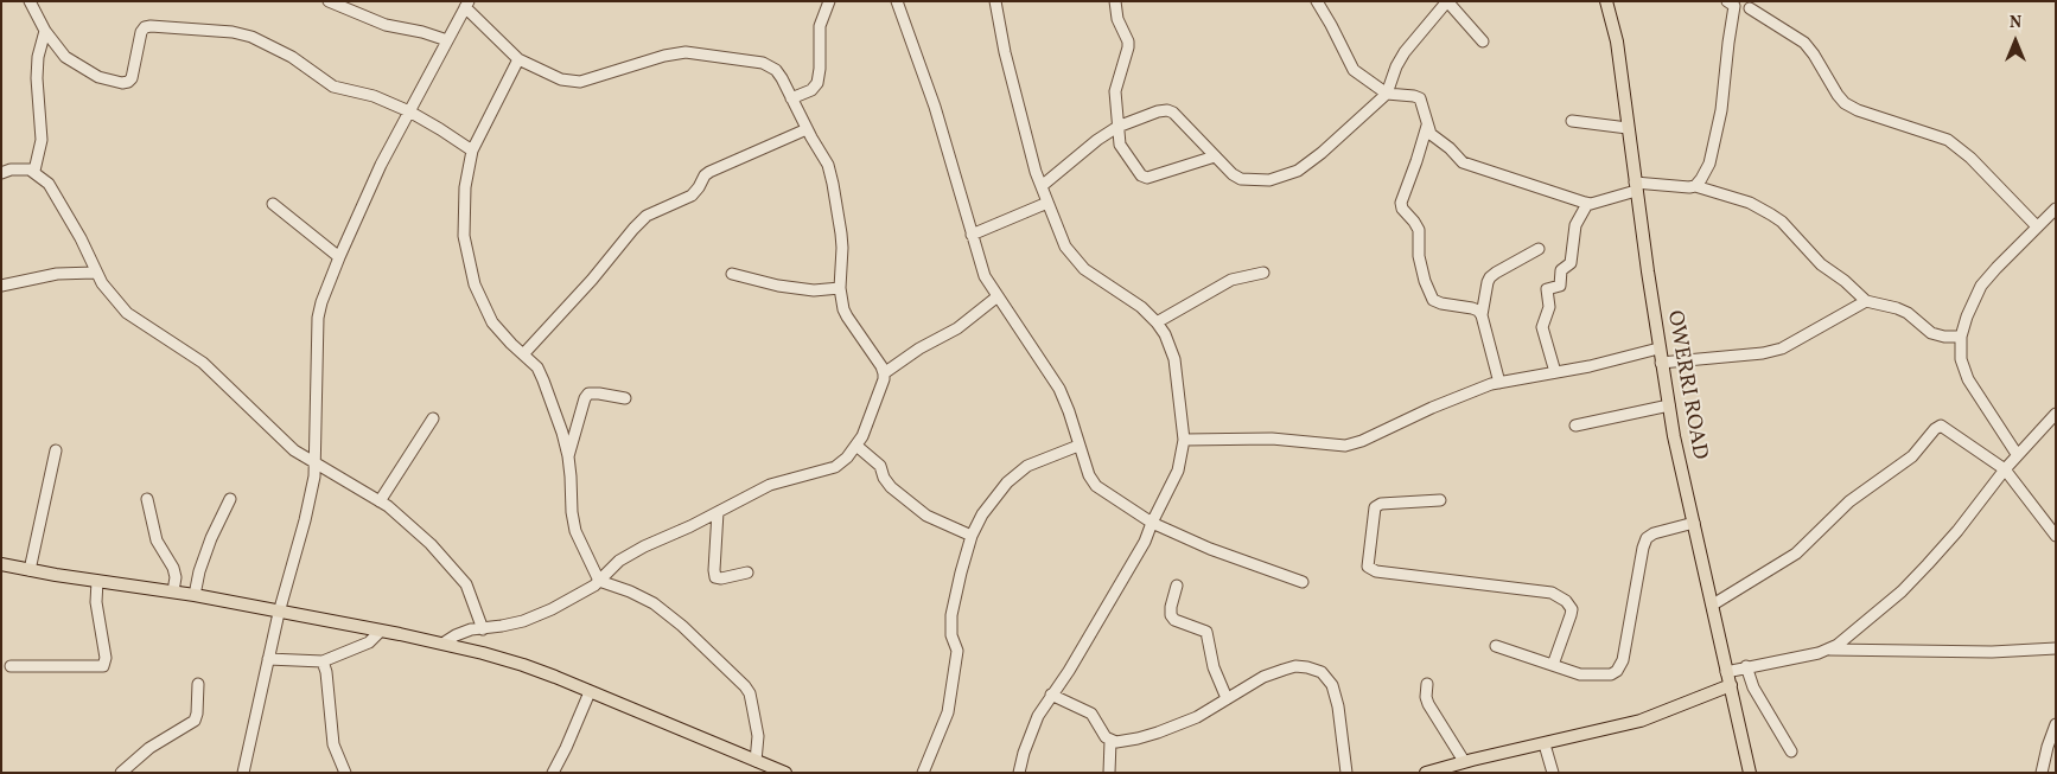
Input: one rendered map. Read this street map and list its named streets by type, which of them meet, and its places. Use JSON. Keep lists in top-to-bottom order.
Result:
{
  "streets": {
    "main road": ["OWERRI ROAD"]
  },
  "north": "top"
}
